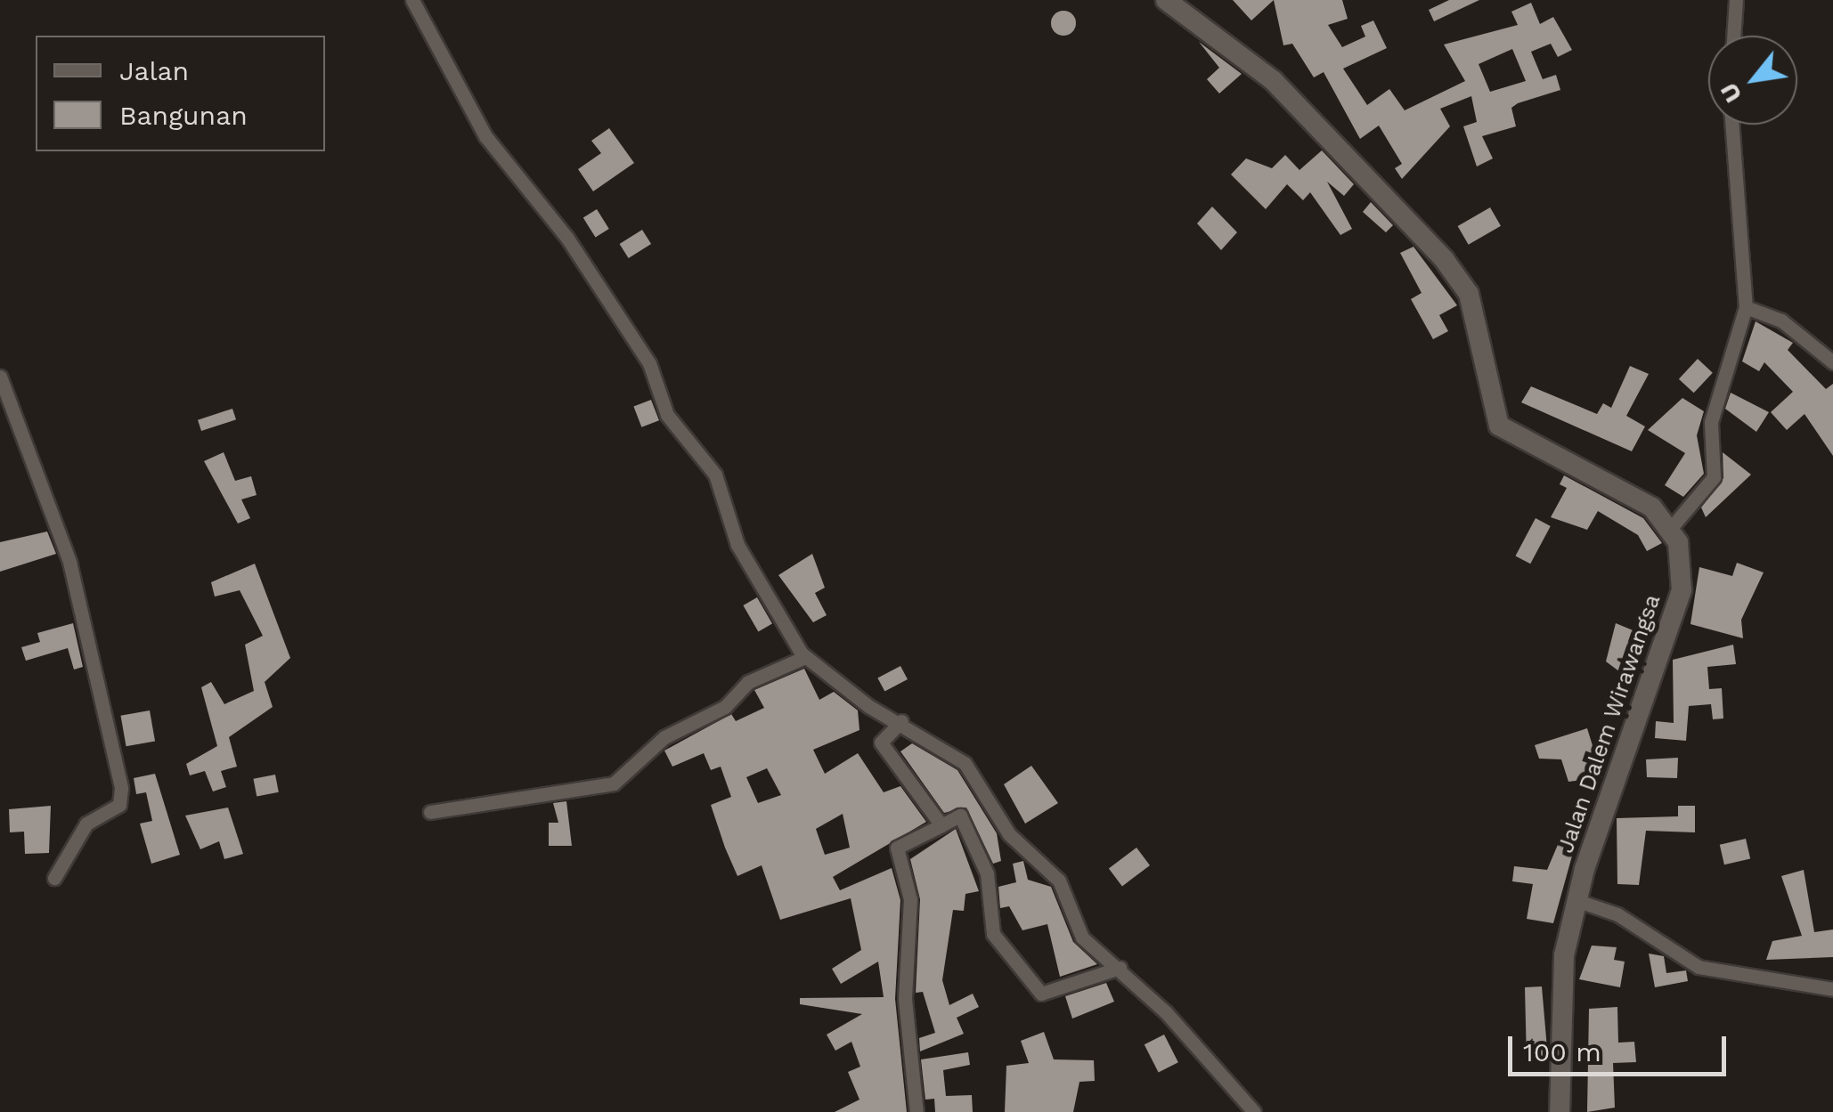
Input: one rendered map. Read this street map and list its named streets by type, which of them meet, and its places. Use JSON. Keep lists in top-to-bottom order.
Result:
{
  "streets": {
    "street": ["Jalan Dalem Wirawangsa"]
  },
  "legend": ["Jalan", "Bangunan"],
  "scale_bar": "100 m",
  "north": "bottom left"
}
